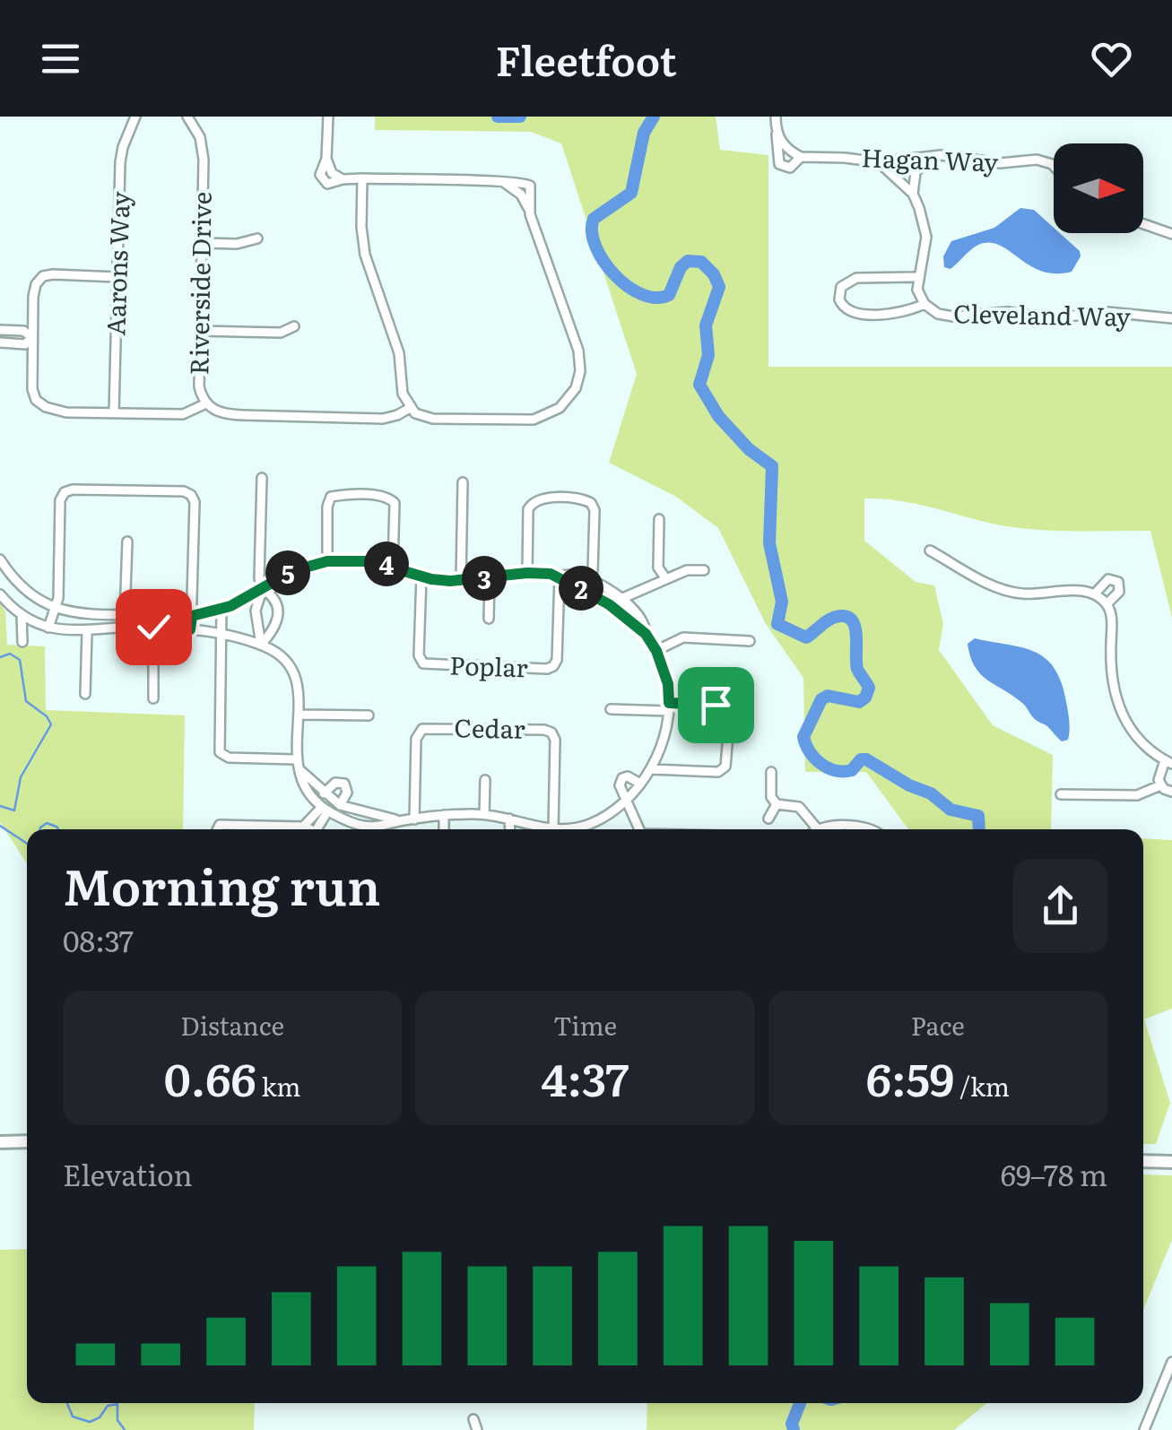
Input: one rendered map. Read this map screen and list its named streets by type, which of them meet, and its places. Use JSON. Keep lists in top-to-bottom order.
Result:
{
  "streets": {
    "street": [
      "Hagan Way",
      "Aarons Way",
      "Riverside Drive",
      "Cleveland Way",
      "Poplar",
      "Cedar"
    ]
  },
  "crossings": [
    ["Hagan Way", "Cleveland Way"]
  ],
  "north": "right",
  "page": {
    "header": "Fleetfoot",
    "pins": [
      "4",
      "5",
      "3",
      "2"
    ],
    "heading": ["Morning run", "08:37"],
    "stats": [
      ["Distance", "0.66 km"],
      ["Time", "4:37"],
      ["Pace", "6:59 /km"]
    ],
    "chart": ["Elevation", "69–78 m"]
  }
}
